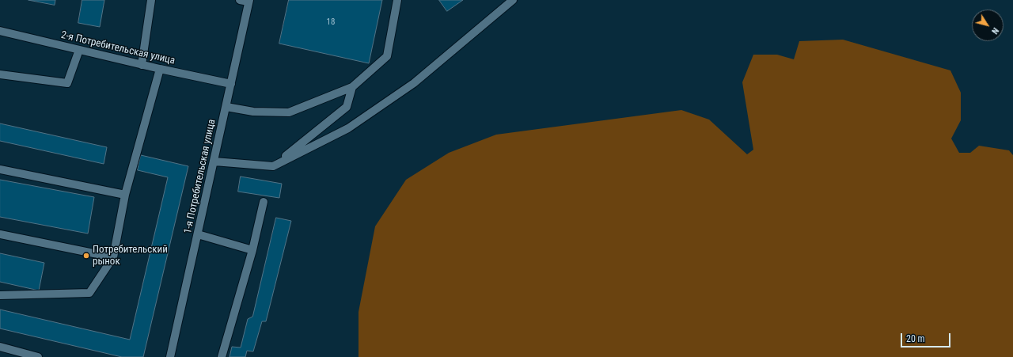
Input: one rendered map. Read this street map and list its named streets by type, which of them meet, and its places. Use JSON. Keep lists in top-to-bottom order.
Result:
{
  "streets": {
    "street": ["2-я Потребительская улица", "1-я Потребительская улица"]
  },
  "crossings": [
    ["2-я Потребительская улица", "1-я Потребительская улица"]
  ],
  "places": ["Потребительский рынок"],
  "house_numbers": ["18"],
  "scale_bar": "20 m",
  "north": "bottom right"
}
